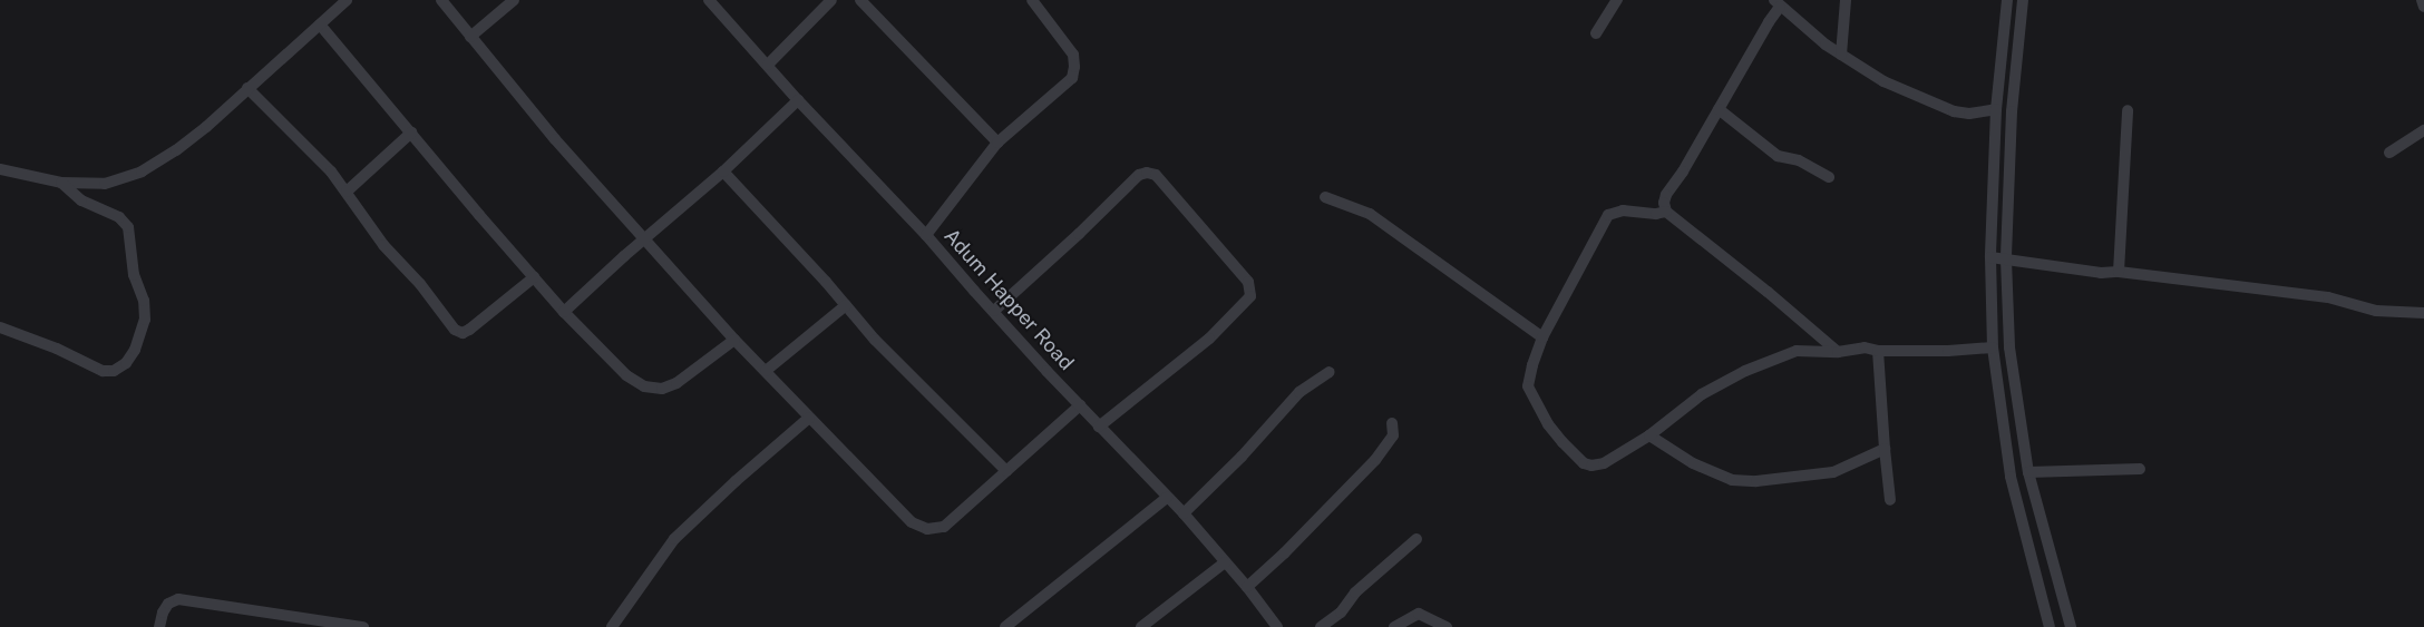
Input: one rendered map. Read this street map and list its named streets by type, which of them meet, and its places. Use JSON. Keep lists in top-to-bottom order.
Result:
{
  "streets": {
    "street": ["Adum Happer Road"]
  }
}
